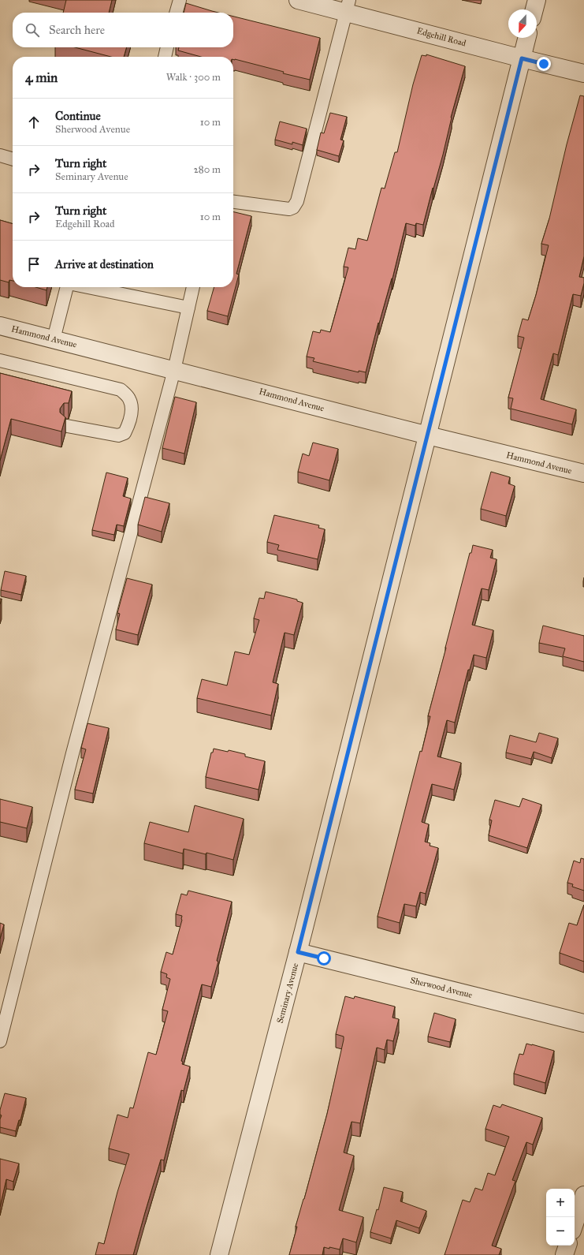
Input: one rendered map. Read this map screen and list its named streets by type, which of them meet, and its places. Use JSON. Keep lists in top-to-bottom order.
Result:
{
  "streets": {
    "street": [
      "Edgehill Road",
      "Hammond Avenue",
      "Sherwood Avenue",
      "Seminary Avenue"
    ]
  },
  "crossings": [
    ["Edgehill Road", "Seminary Avenue"],
    ["Hammond Avenue", "Seminary Avenue"],
    ["Sherwood Avenue", "Seminary Avenue"]
  ],
  "north": "bottom",
  "page": {
    "search": "Search here",
    "heading": ["4 min", "Walk · 300 m"],
    "list": [
      ["Continue", "Sherwood Avenue", "10 m"],
      ["Turn right", "Seminary Avenue", "280 m"],
      ["Turn right", "Edgehill Road", "10 m"],
      "Arrive at destination"
    ],
    "map_buttons": ["+", "−"]
  }
}
